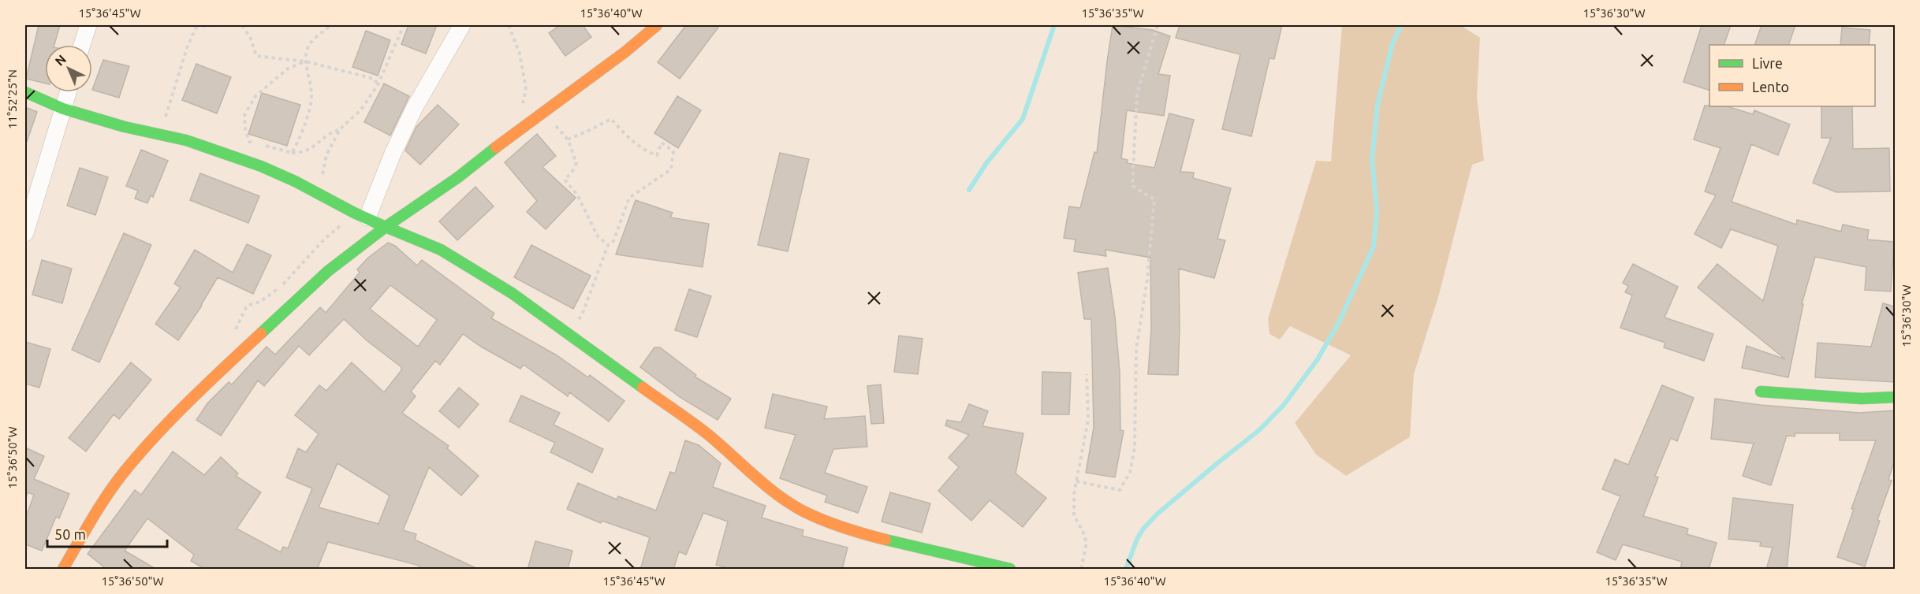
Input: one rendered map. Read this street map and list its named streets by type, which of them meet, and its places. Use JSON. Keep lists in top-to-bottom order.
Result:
{
  "legend": ["Livre", "Lento"],
  "scale_bar": "50 m",
  "north": "top left",
  "coordinates": [
    "15°36'45\"W",
    "15°36'40\"W",
    "15°36'35\"W",
    "15°36'30\"W",
    "11°52'25\"N",
    "15°36'50\"W"
  ]
}
